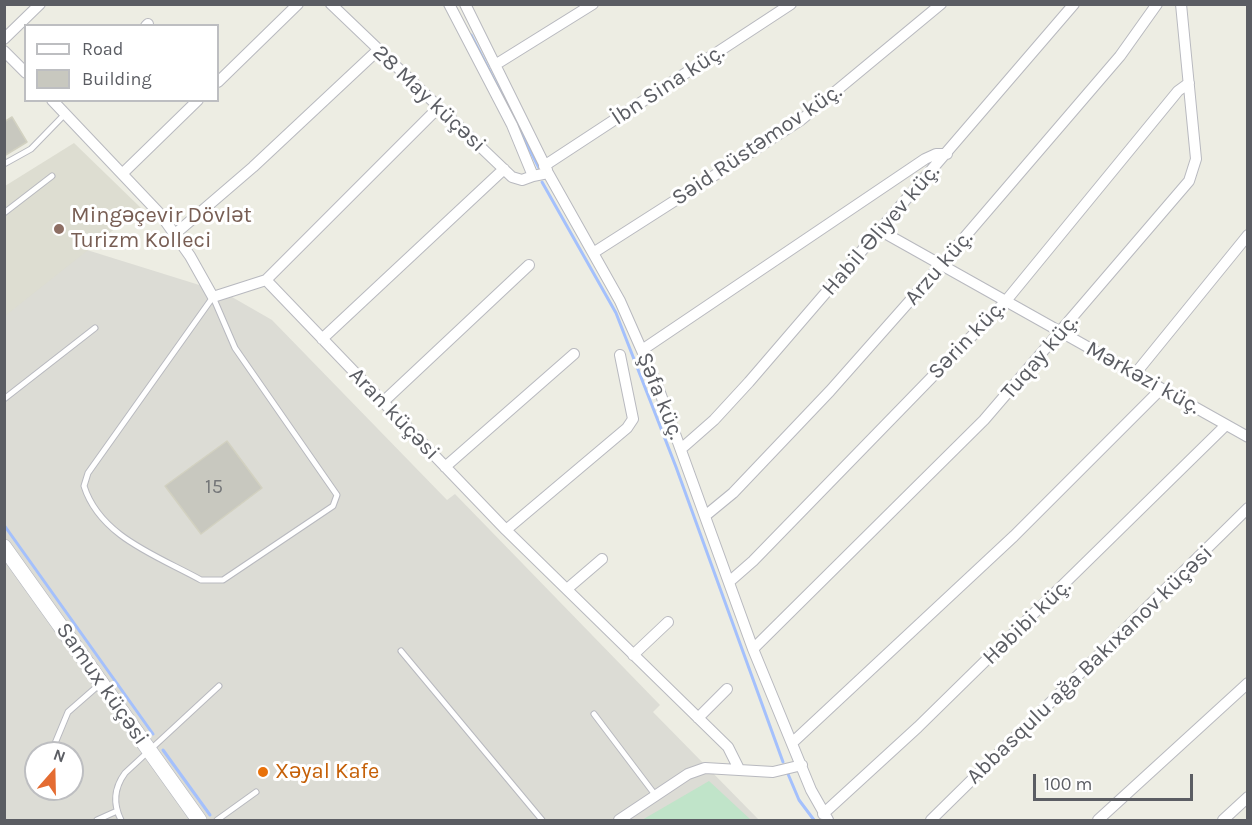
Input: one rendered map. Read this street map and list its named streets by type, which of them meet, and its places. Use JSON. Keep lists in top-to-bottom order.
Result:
{
  "streets": {
    "main road": ["Samux küçəsi"],
    "street": [
      "İbn Sina küç.",
      "28 May küçəsi",
      "Səid Rüstəmov küç.",
      "Habil Əliyev küç.",
      "Arzu küç.",
      "Sərin küç.",
      "Tuqay küç.",
      "Mərkəzi küç.",
      "Şəfa küç.",
      "Aran küçəsi",
      "Həbibi küç.",
      "Abbasqulu ağa Bakıxanov küçəsi"
    ]
  },
  "crossings": [
    ["İbn Sina küç.", "Şəfa küç."],
    ["Səid Rüstəmov küç.", "Şəfa küç."],
    ["Habil Əliyev küç.", "Mərkəzi küç."],
    ["Habil Əliyev küç.", "Şəfa küç."],
    ["Arzu küç.", "Mərkəzi küç."],
    ["Arzu küç.", "Şəfa küç."],
    ["Sərin küç.", "Tuqay küç."],
    ["Sərin küç.", "Mərkəzi küç."],
    ["Sərin küç.", "Şəfa küç."],
    ["Tuqay küç.", "Mərkəzi küç."],
    ["Tuqay küç.", "Şəfa küç."],
    ["Mərkəzi küç.", "Həbibi küç."],
    ["Şəfa küç.", "Həbibi küç."]
  ],
  "places": ["Mingəçevir Dövlət Turizm Kolleci", "Xəyal Kafe"],
  "house_numbers": ["15"],
  "legend": ["Road", "Building"],
  "scale_bar": "100 m",
  "north": "top"
}
